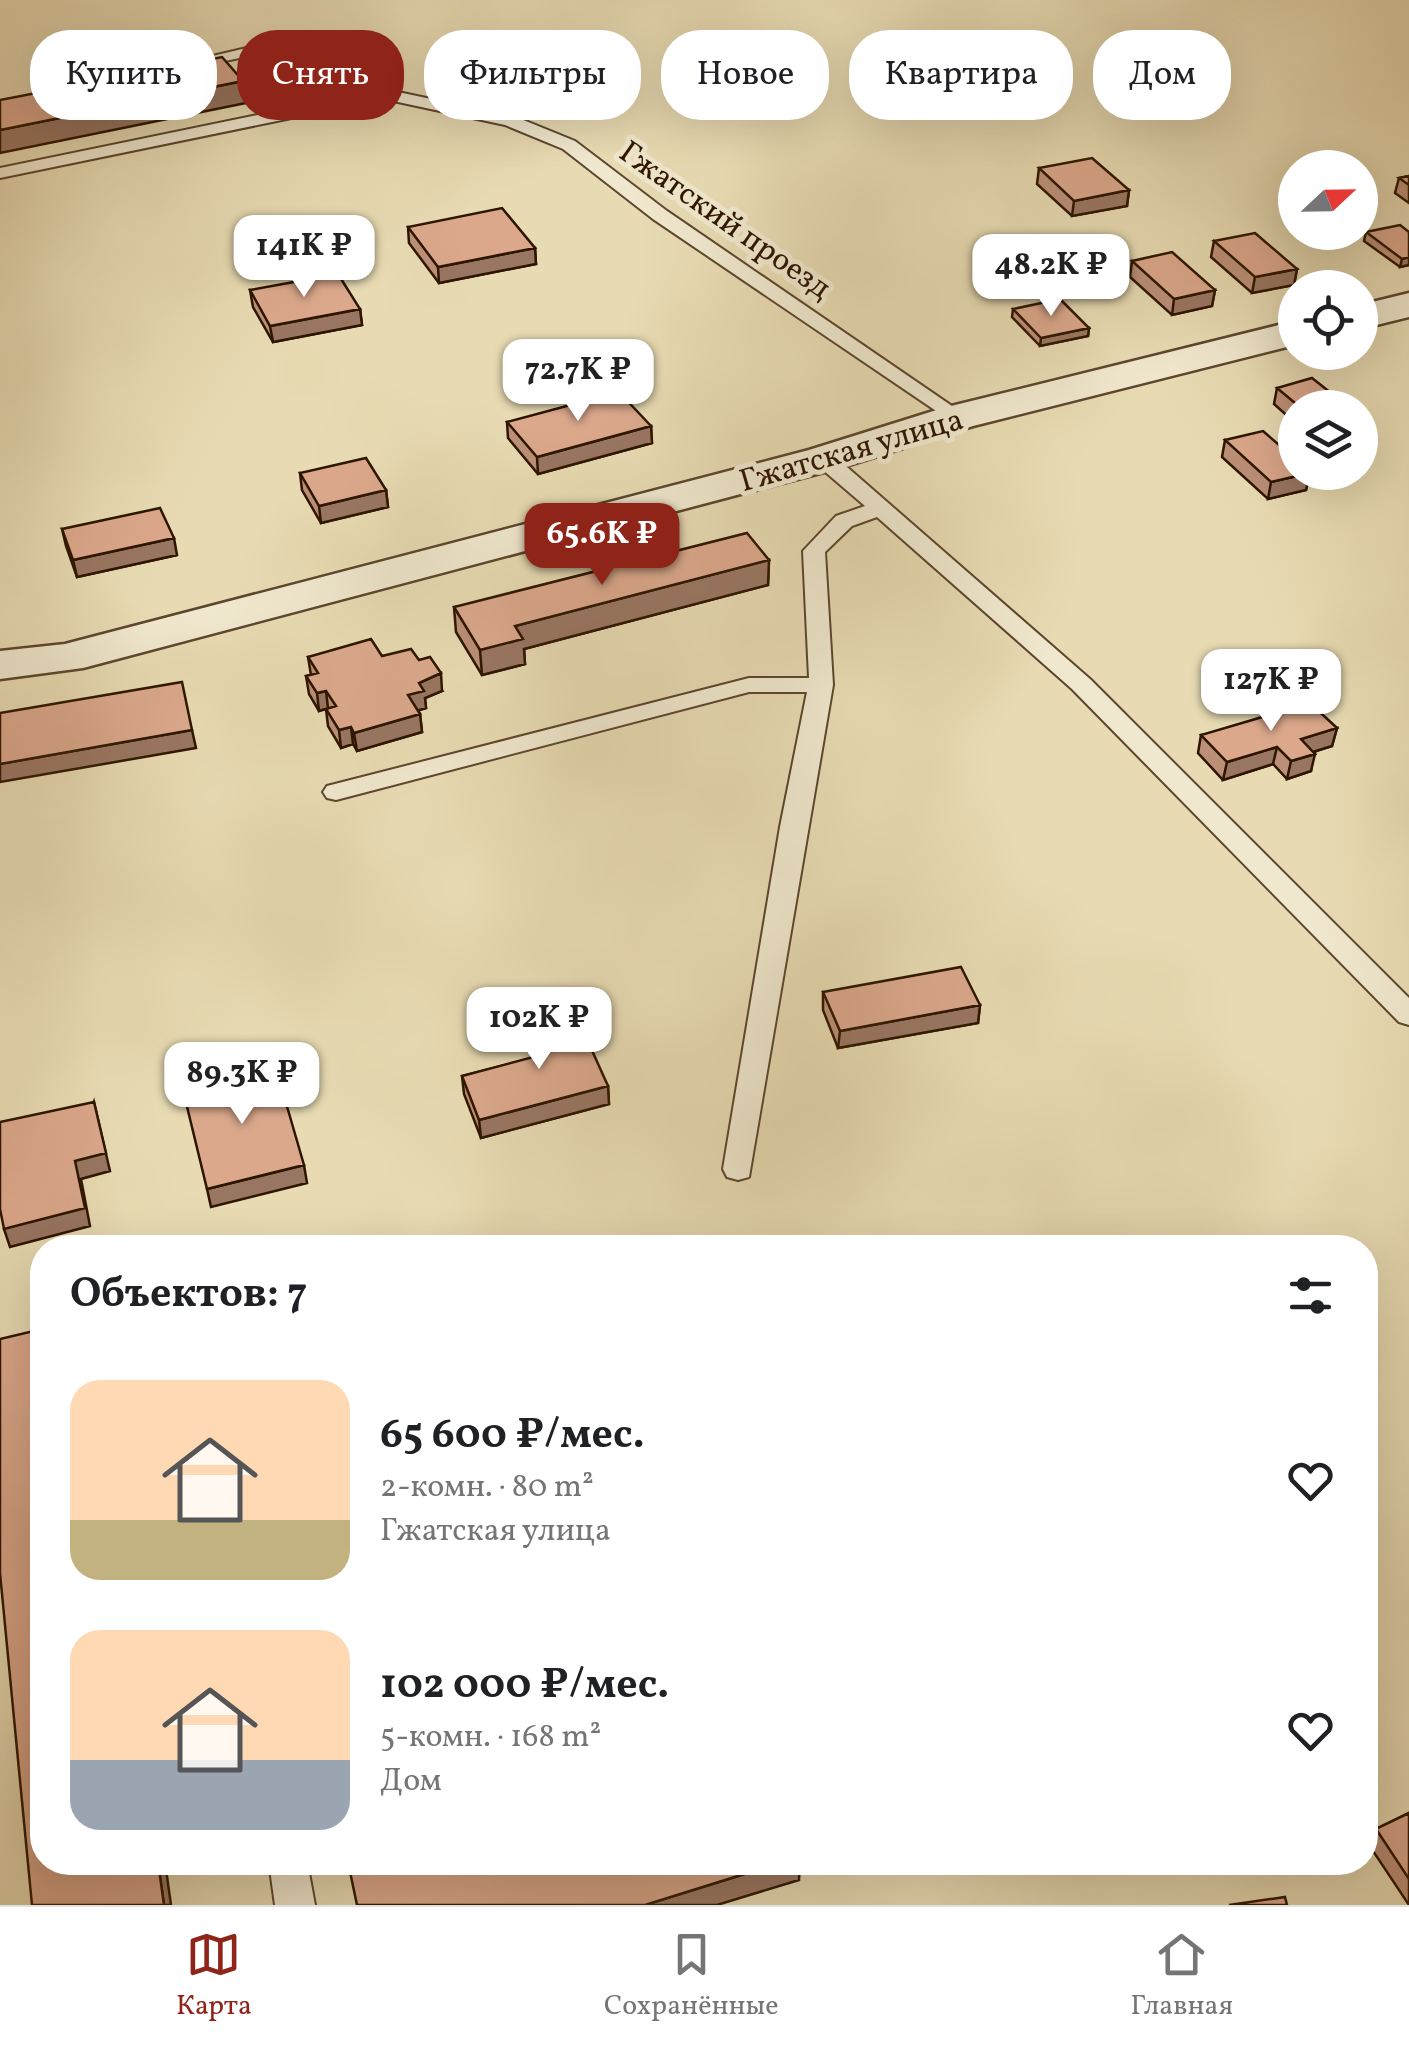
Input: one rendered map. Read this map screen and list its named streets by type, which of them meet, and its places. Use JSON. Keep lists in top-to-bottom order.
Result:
{
  "streets": {
    "street": ["Гжатская улица"],
    "lane": ["Гжатский проезд"]
  },
  "crossings": [
    ["Гжатский проезд", "Гжатская улица"]
  ],
  "north": "right",
  "page": {
    "chip": [
      "Купить",
      "Снять",
      "Фильтры",
      "Новое",
      "Квартира",
      "Дом"
    ],
    "price": [
      "141K ₽",
      "48.2K ₽",
      "72.7K ₽",
      "65.6K ₽",
      "127K ₽",
      "102K ₽",
      "89.3K ₽"
    ],
    "heading": "Объектов: 7",
    "list": [
      {
        "name": "65 600 ₽/мес.",
        "note": "2-комн. · 80 m² · Гжатская улица"
      },
      {
        "name": "102 000 ₽/мес.",
        "note": "5-комн. · 168 m² · Дом"
      }
    ],
    "tabs": ["Карта", "Сохранённые", "Главная"]
  }
}
